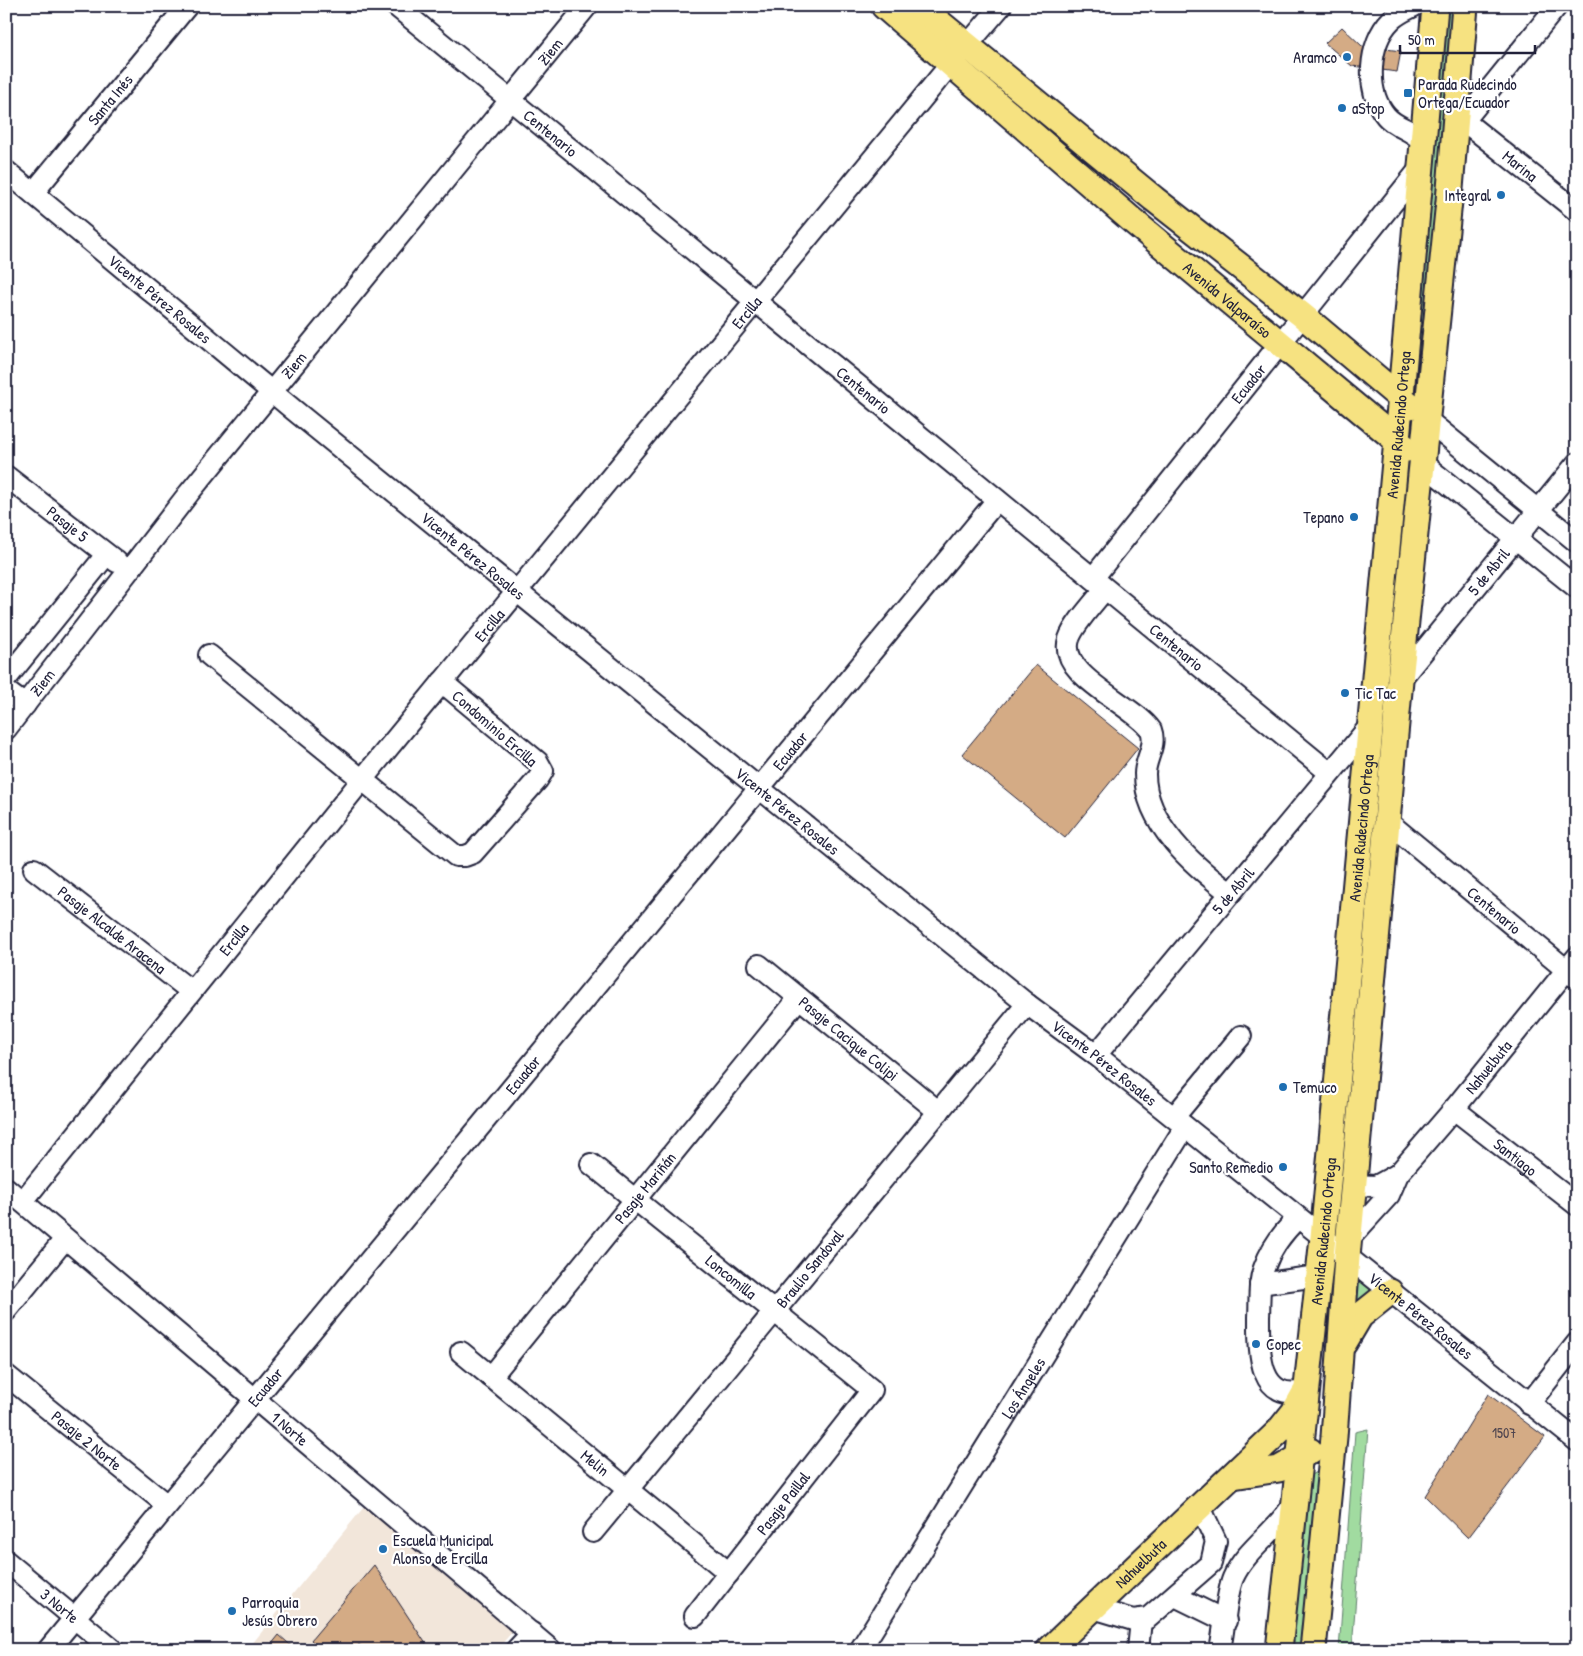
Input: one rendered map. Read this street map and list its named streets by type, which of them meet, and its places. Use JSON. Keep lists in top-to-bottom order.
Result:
{
  "streets": {
    "main road": ["Avenida Valparaíso", "Avenida Rudecindo Ortega", "Nahuelbuta"],
    "street": [
      "Ziem",
      "Santa Inés",
      "Centenario",
      "Marina",
      "Vicente Pérez Rosales",
      "Ercilla",
      "Ecuador",
      "Pasaje 5",
      "5 de Abril",
      "Condominio Ercilla",
      "Pasaje Alcalde Aracena",
      "Pasaje Cacique Colipi",
      "Santiago",
      "Pasaje Mariñán",
      "Braulio Sandoval",
      "Loncomilla",
      "Los Ángeles",
      "1 Norte",
      "Pasaje 2 Norte",
      "Melin",
      "Pasaje Paillal",
      "3 Norte"
    ]
  },
  "crossings": [
    ["Ziem", "Centenario"],
    ["Ziem", "Vicente Pérez Rosales"],
    ["Ziem", "Pasaje 5"],
    ["Santa Inés", "Vicente Pérez Rosales"],
    ["Centenario", "Ercilla"],
    ["Centenario", "Ecuador"],
    ["Centenario", "Avenida Rudecindo Ortega"],
    ["Centenario", "5 de Abril"],
    ["Centenario", "Nahuelbuta"],
    ["Marina", "Avenida Rudecindo Ortega"],
    ["Vicente Pérez Rosales", "Ercilla"],
    ["Vicente Pérez Rosales", "Ecuador"],
    ["Vicente Pérez Rosales", "Avenida Rudecindo Ortega"],
    ["Vicente Pérez Rosales", "5 de Abril"],
    ["Vicente Pérez Rosales", "Nahuelbuta"],
    ["Vicente Pérez Rosales", "Braulio Sandoval"],
    ["Vicente Pérez Rosales", "Los Ángeles"],
    ["Avenida Valparaíso", "Ercilla"],
    ["Avenida Valparaíso", "Ecuador"],
    ["Avenida Valparaíso", "Avenida Rudecindo Ortega"],
    ["Avenida Valparaíso", "5 de Abril"],
    ["Ercilla", "Condominio Ercilla"],
    ["Ercilla", "Pasaje Alcalde Aracena"],
    ["Ercilla", "1 Norte"],
    ["Ecuador", "Avenida Rudecindo Ortega"],
    ["Ecuador", "5 de Abril"],
    ["Ecuador", "1 Norte"],
    ["Ecuador", "Pasaje 2 Norte"],
    ["Ecuador", "3 Norte"],
    ["Avenida Rudecindo Ortega", "5 de Abril"],
    ["Avenida Rudecindo Ortega", "Nahuelbuta"],
    ["Pasaje Cacique Colipi", "Pasaje Mariñán"],
    ["Pasaje Cacique Colipi", "Braulio Sandoval"],
    ["Nahuelbuta", "Santiago"],
    ["Pasaje Mariñán", "Loncomilla"],
    ["Pasaje Mariñán", "Melin"],
    ["Braulio Sandoval", "Loncomilla"],
    ["Braulio Sandoval", "Melin"],
    ["Loncomilla", "Pasaje Paillal"],
    ["Melin", "Pasaje Paillal"]
  ],
  "places": {
    "other": [
      "Aramco",
      "aStop",
      "Integral",
      "Tepano",
      "Tic Tac",
      "Temuco",
      "Santo Remedio",
      "Copec",
      "Escuela Municipal Alonso de Ercilla",
      "Parroquia Jesús Obrero"
    ],
    "transit": ["Parada Rudecindo Ortega/Ecuador"]
  },
  "house_numbers": ["1507"],
  "scale_bar": "50 m"
}
